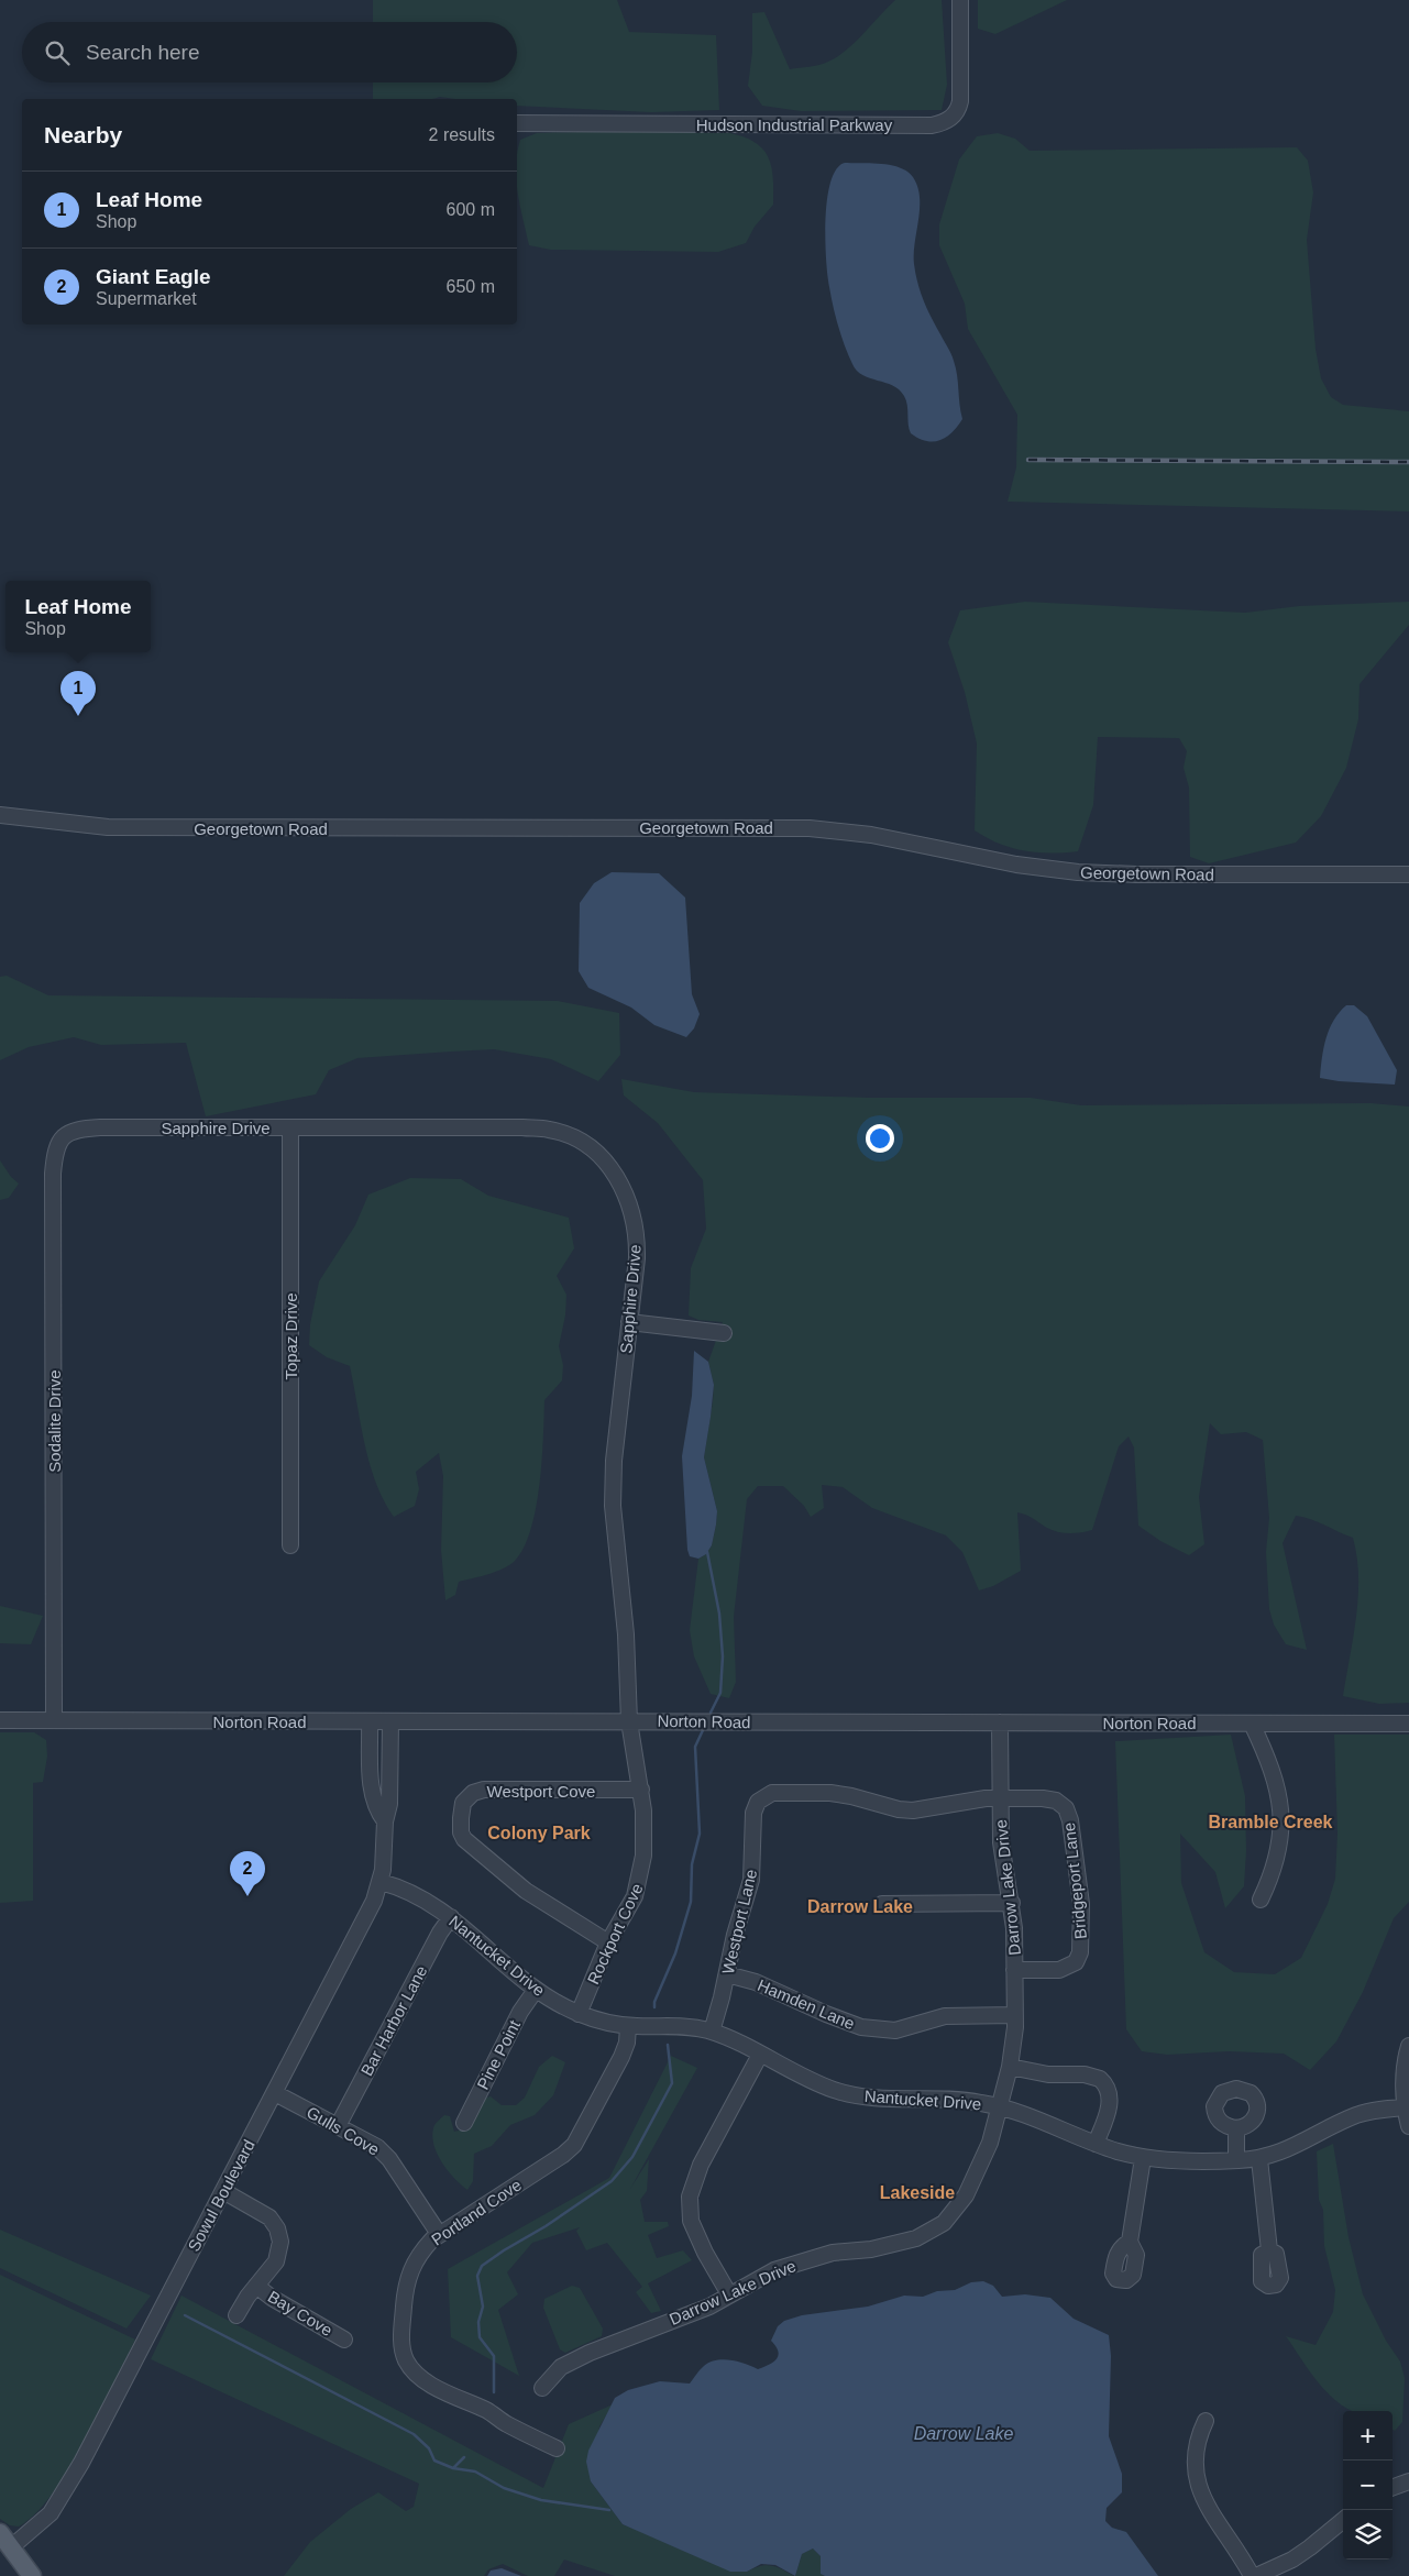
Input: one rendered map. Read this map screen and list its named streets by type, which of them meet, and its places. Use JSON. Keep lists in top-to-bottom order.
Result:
{
  "streets": {
    "street": [
      "Hudson Industrial Parkway",
      "Georgetown Road",
      "Sapphire Drive",
      "Topaz Drive",
      "Sodalite Drive",
      "Norton Road",
      "Westport Cove",
      "Bridgeport Lane",
      "Darrow Lake Drive",
      "Westport Lane",
      "Rockport Cove",
      "Nantucket Drive",
      "Hamden Lane",
      "Bar Harbor Lane",
      "Pine Point",
      "Gulls Cove",
      "Sowul Boulevard",
      "Portland Cove",
      "Bay Cove"
    ]
  },
  "crossings": [
    ["Sapphire Drive", "Topaz Drive"],
    ["Sapphire Drive", "Sodalite Drive"],
    ["Sapphire Drive", "Norton Road"],
    ["Sapphire Drive", "Rockport Cove"],
    ["Sodalite Drive", "Norton Road"],
    ["Norton Road", "Darrow Lake Drive"],
    ["Norton Road", "Rockport Cove"],
    ["Norton Road", "Sowul Boulevard"],
    ["Westport Cove", "Rockport Cove"],
    ["Bridgeport Lane", "Darrow Lake Drive"],
    ["Bridgeport Lane", "Westport Lane"],
    ["Darrow Lake Drive", "Westport Lane"],
    ["Darrow Lake Drive", "Nantucket Drive"],
    ["Darrow Lake Drive", "Hamden Lane"],
    ["Westport Lane", "Nantucket Drive"],
    ["Westport Lane", "Hamden Lane"],
    ["Rockport Cove", "Nantucket Drive"],
    ["Nantucket Drive", "Bar Harbor Lane"],
    ["Nantucket Drive", "Pine Point"],
    ["Nantucket Drive", "Sowul Boulevard"],
    ["Nantucket Drive", "Portland Cove"],
    ["Bar Harbor Lane", "Gulls Cove"],
    ["Gulls Cove", "Sowul Boulevard"],
    ["Gulls Cove", "Portland Cove"]
  ],
  "districts": [
    "Bramble Creek",
    "Colony Park",
    "Darrow Lake",
    "Lakeside"
  ],
  "water": ["Darrow Lake"],
  "page": {
    "search": "Search here",
    "heading": ["Nearby", "2 results"],
    "list": [
      {
        "mark": "1",
        "name": "Leaf Home",
        "note": "Shop",
        "value": "600 m"
      },
      {
        "mark": "2",
        "name": "Giant Eagle",
        "note": "Supermarket",
        "value": "650 m"
      }
    ],
    "popup": ["Leaf Home", "Shop"],
    "pins": ["1", "2"],
    "map_buttons": ["+", "−"]
  }
}
